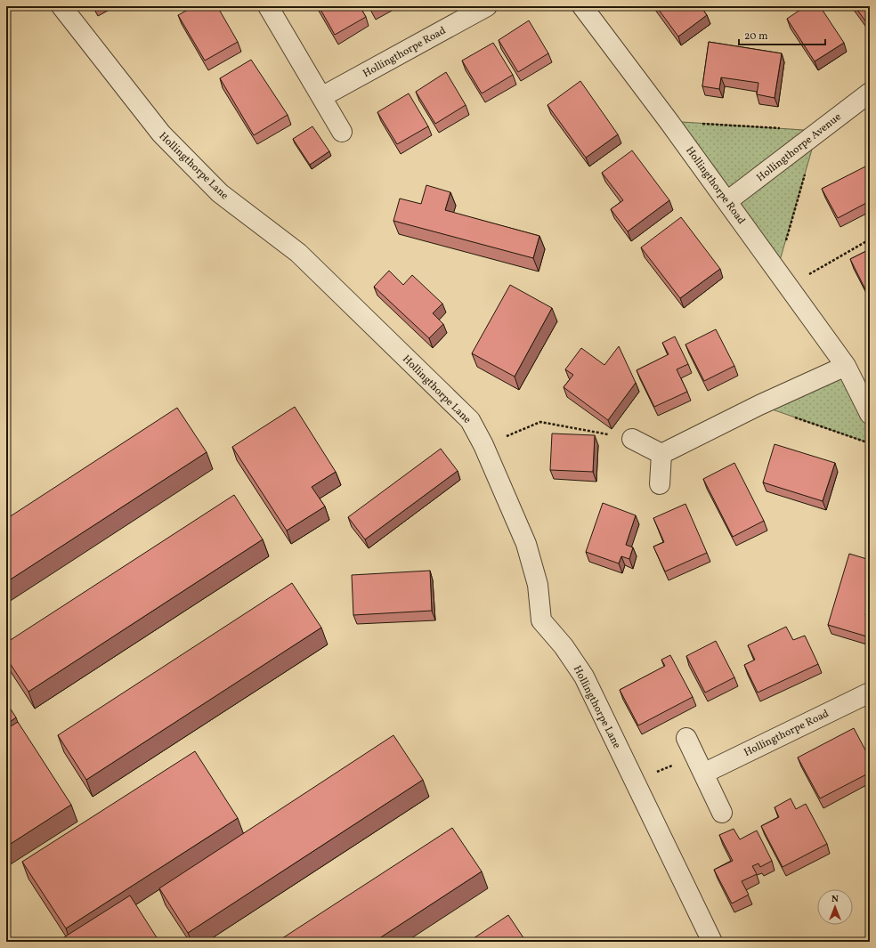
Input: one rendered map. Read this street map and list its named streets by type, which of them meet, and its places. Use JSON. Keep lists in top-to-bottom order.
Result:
{
  "streets": {
    "street": ["Hollingthorpe Road", "Hollingthorpe Avenue", "Hollingthorpe Lane"]
  },
  "crossings": [
    ["Hollingthorpe Road", "Hollingthorpe Avenue"]
  ],
  "scale_bar": "20 m",
  "north": "top"
}
